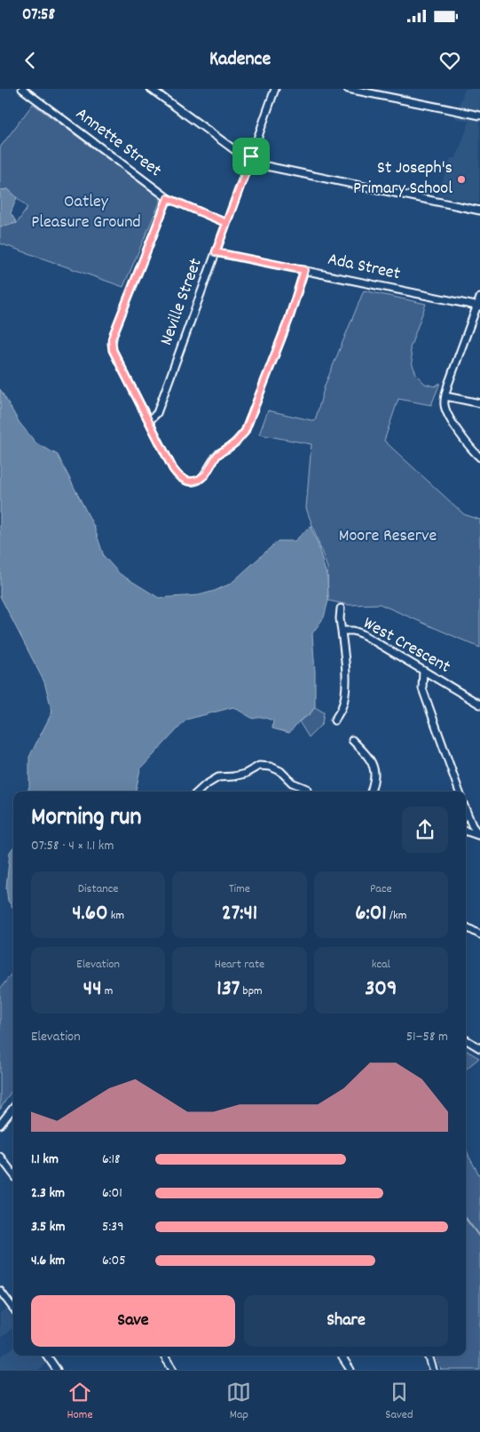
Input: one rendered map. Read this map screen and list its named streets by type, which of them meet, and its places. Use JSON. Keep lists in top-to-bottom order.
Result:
{
  "streets": {
    "street": [
      "Annette Street",
      "Ada Street",
      "Neville Street",
      "West Crescent"
    ]
  },
  "crossings": [
    ["Annette Street", "Neville Street"],
    ["Ada Street", "Neville Street"]
  ],
  "parks": ["Oatley Pleasure Ground", "Moore Reserve"],
  "places": ["St Joseph's Primary School"],
  "page": {
    "status": "07:58",
    "header": "Kadence",
    "heading": ["Morning run", "07:58 · 4 × 1.1 km"],
    "stats": [
      ["Distance", "4.60 km"],
      ["Time", "27:41"],
      ["Pace", "6:01 /km"],
      ["Elevation", "44 m"],
      ["Heart rate", "137 bpm"],
      ["kcal", "309"]
    ],
    "chart": ["Elevation", "51–58 m"],
    "list": [
      {
        "name": "1.1 km",
        "note": "6:18"
      },
      {
        "name": "2.3 km",
        "note": "6:01"
      },
      {
        "name": "3.5 km",
        "note": "5:39"
      },
      {
        "name": "4.6 km",
        "note": "6:05"
      }
    ],
    "buttons": ["Save", "Share"],
    "tabs": ["Home", "Map", "Saved"]
  }
}
